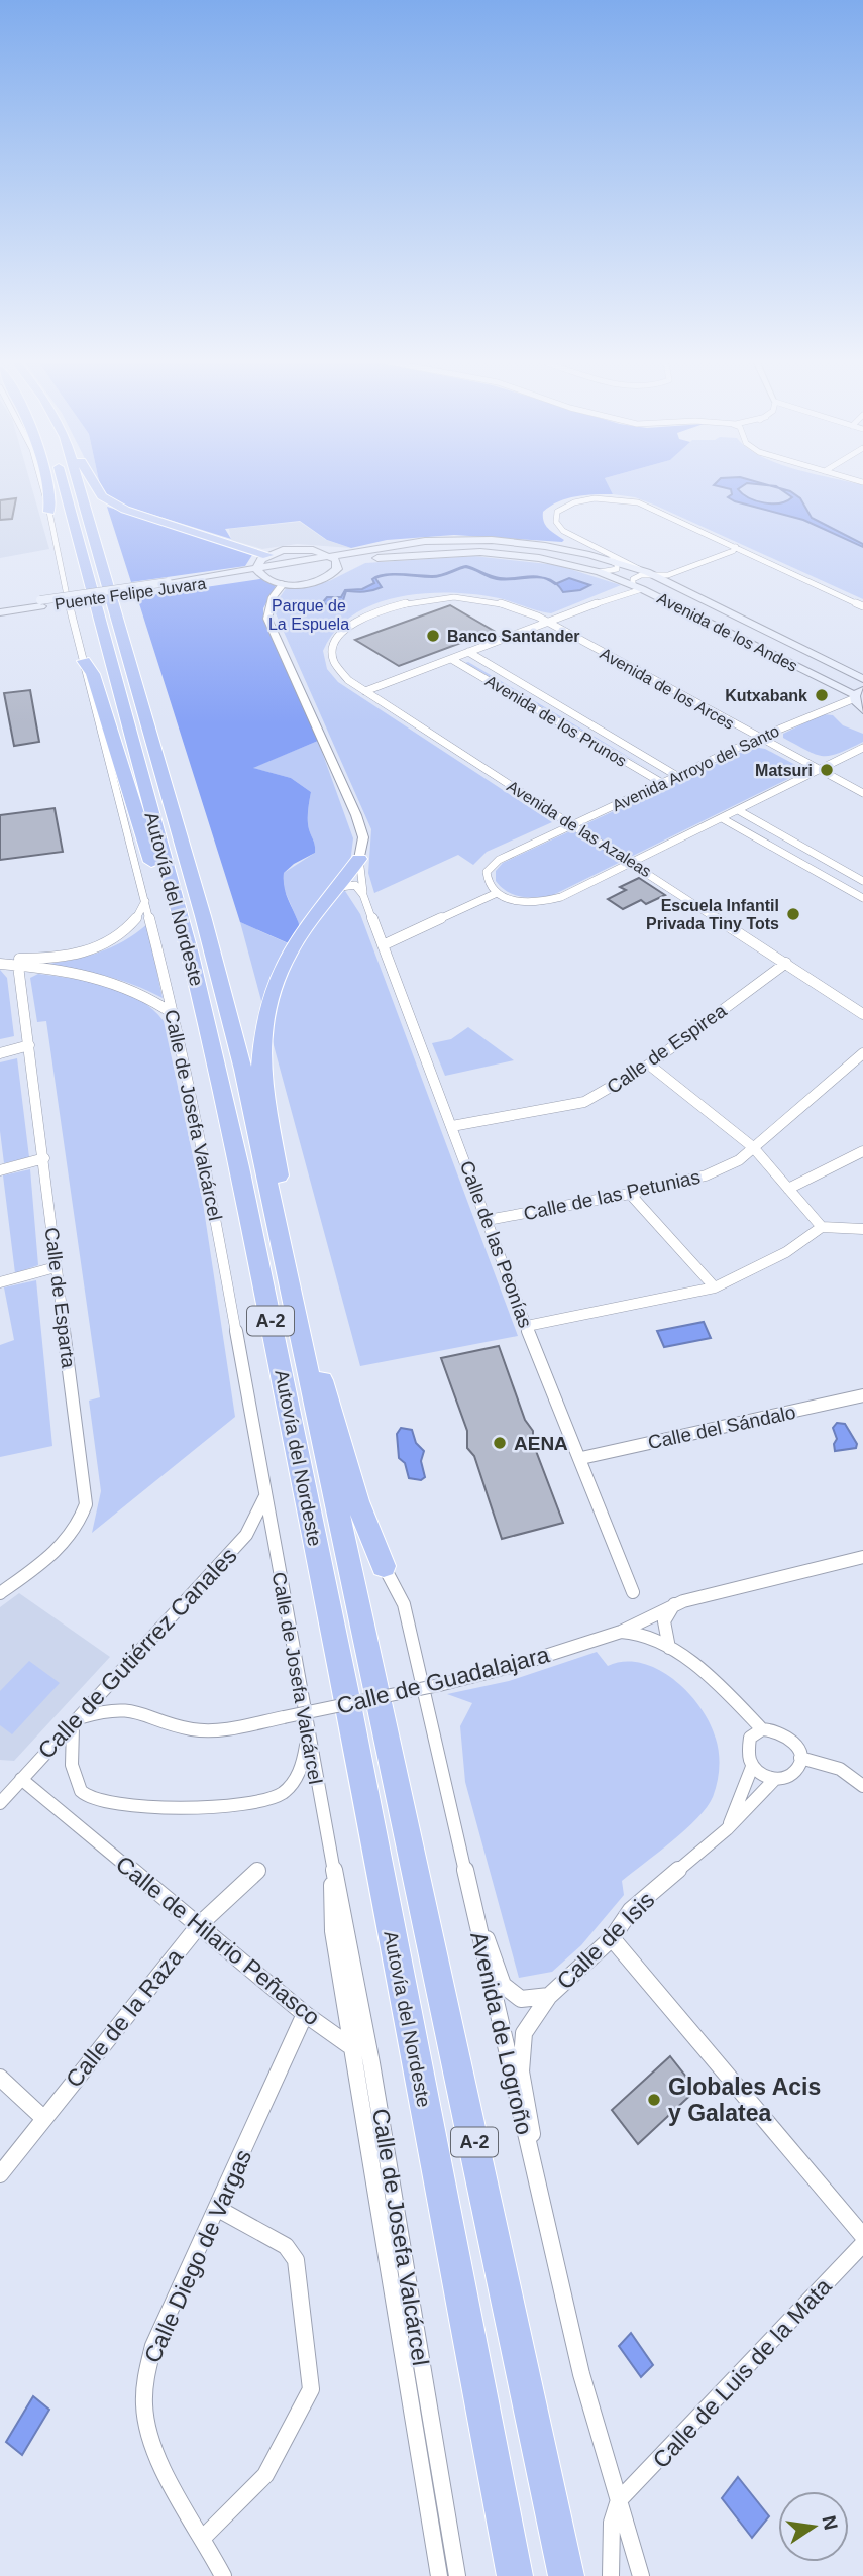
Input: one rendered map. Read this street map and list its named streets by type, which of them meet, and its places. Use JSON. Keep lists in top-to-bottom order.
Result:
{
  "streets": {
    "highway": ["Autovía del Nordeste", "A-2"],
    "main road": ["Puente Felipe Juvara", "Avenida de los Andes"],
    "street": [
      "Avenida de los Arces",
      "Avenida de los Prunos",
      "Avenida Arroyo del Santo",
      "Avenida de las Azaleas",
      "Calle de Espirea",
      "Calle de Josefa Valcárcel",
      "Calle de las Petunias",
      "Calle de las Peonías",
      "Calle de Esparta",
      "Calle del Sándalo",
      "Calle de Gutiérrez Canales",
      "Calle de Guadalajara",
      "Calle de Hilario Peñasco",
      "Calle de Isis",
      "Calle de la Raza",
      "Avenida de Logroño",
      "Calle Diego de Vargas",
      "Calle de Luis de la Mata"
    ]
  },
  "crossings": [
    ["Puente Felipe Juvara", "Avenida de los Andes"],
    ["Avenida de los Andes", "Avenida Arroyo del Santo"],
    ["Avenida de los Arces", "Avenida Arroyo del Santo"],
    ["Avenida de los Arces", "Avenida de las Azaleas"],
    ["Avenida de los Prunos", "Avenida Arroyo del Santo"],
    ["Avenida Arroyo del Santo", "Avenida de las Azaleas"],
    ["Avenida de las Azaleas", "Calle de Espirea"],
    ["Autovía del Nordeste", "A-2"],
    ["Calle de Espirea", "Calle de las Peonías"],
    ["Calle de Josefa Valcárcel", "Calle de Gutiérrez Canales"],
    ["Calle de Josefa Valcárcel", "Calle de Hilario Peñasco"],
    ["Calle de las Petunias", "Calle de las Peonías"],
    ["Calle de las Peonías", "Calle del Sándalo"],
    ["A-2", "Avenida de Logroño"],
    ["Calle de Gutiérrez Canales", "Calle de Guadalajara"],
    ["Calle de Gutiérrez Canales", "Calle de Hilario Peñasco"],
    ["Calle de Hilario Peñasco", "Calle de la Raza"],
    ["Calle de Hilario Peñasco", "Calle Diego de Vargas"],
    ["Calle de Isis", "Avenida de Logroño"],
    ["Avenida de Logroño", "Calle de Luis de la Mata"]
  ],
  "parks": ["Parque de La Espuela"],
  "places": [
    "Banco Santander",
    "Kutxabank",
    "Matsuri",
    "Escuela Infantil Privada Tiny Tots",
    "AENA",
    "Globales Acis y Galatea"
  ],
  "north": "right"
}
